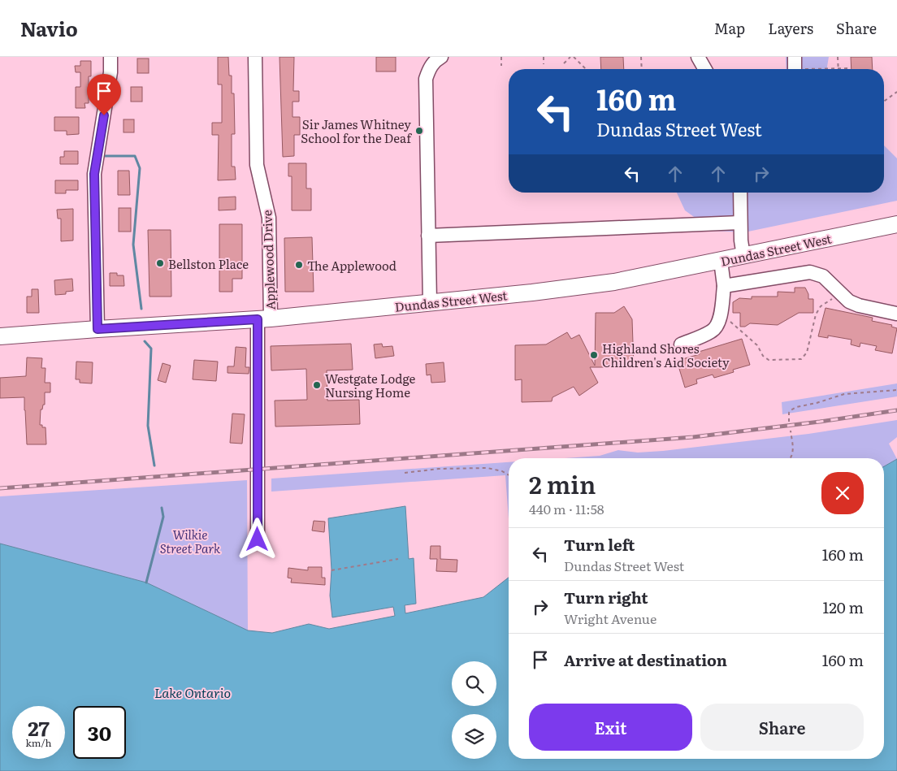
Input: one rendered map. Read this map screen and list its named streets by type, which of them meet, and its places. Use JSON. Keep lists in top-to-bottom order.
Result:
{
  "streets": {
    "main road": ["Dundas Street West"],
    "street": ["Applewood Drive"]
  },
  "crossings": [
    ["Dundas Street West", "Applewood Drive"]
  ],
  "water": ["Lake Ontario"],
  "parks": ["Wilkie Street Park"],
  "places": [
    "Sir James Whitney School for the Deaf",
    "Bellston Place",
    "The Applewood",
    "Highland Shores Children's Aid Society",
    "Westgate Lodge Nursing Home"
  ],
  "page": {
    "header": "Navio",
    "nav": ["Map", "Layers", "Share"],
    "turn": ["160 m", "Dundas Street West"],
    "heading": ["2 min", "440 m · 11:58"],
    "list": [
      {
        "name": "Turn left",
        "note": "Dundas Street West",
        "value": "160 m"
      },
      {
        "name": "Turn right",
        "note": "Wright Avenue",
        "value": "120 m"
      },
      {
        "name": "Arrive at destination",
        "value": "160 m"
      }
    ],
    "buttons": ["Exit", "Share"],
    "speed": "27 km/h",
    "limit": "30"
  }
}
